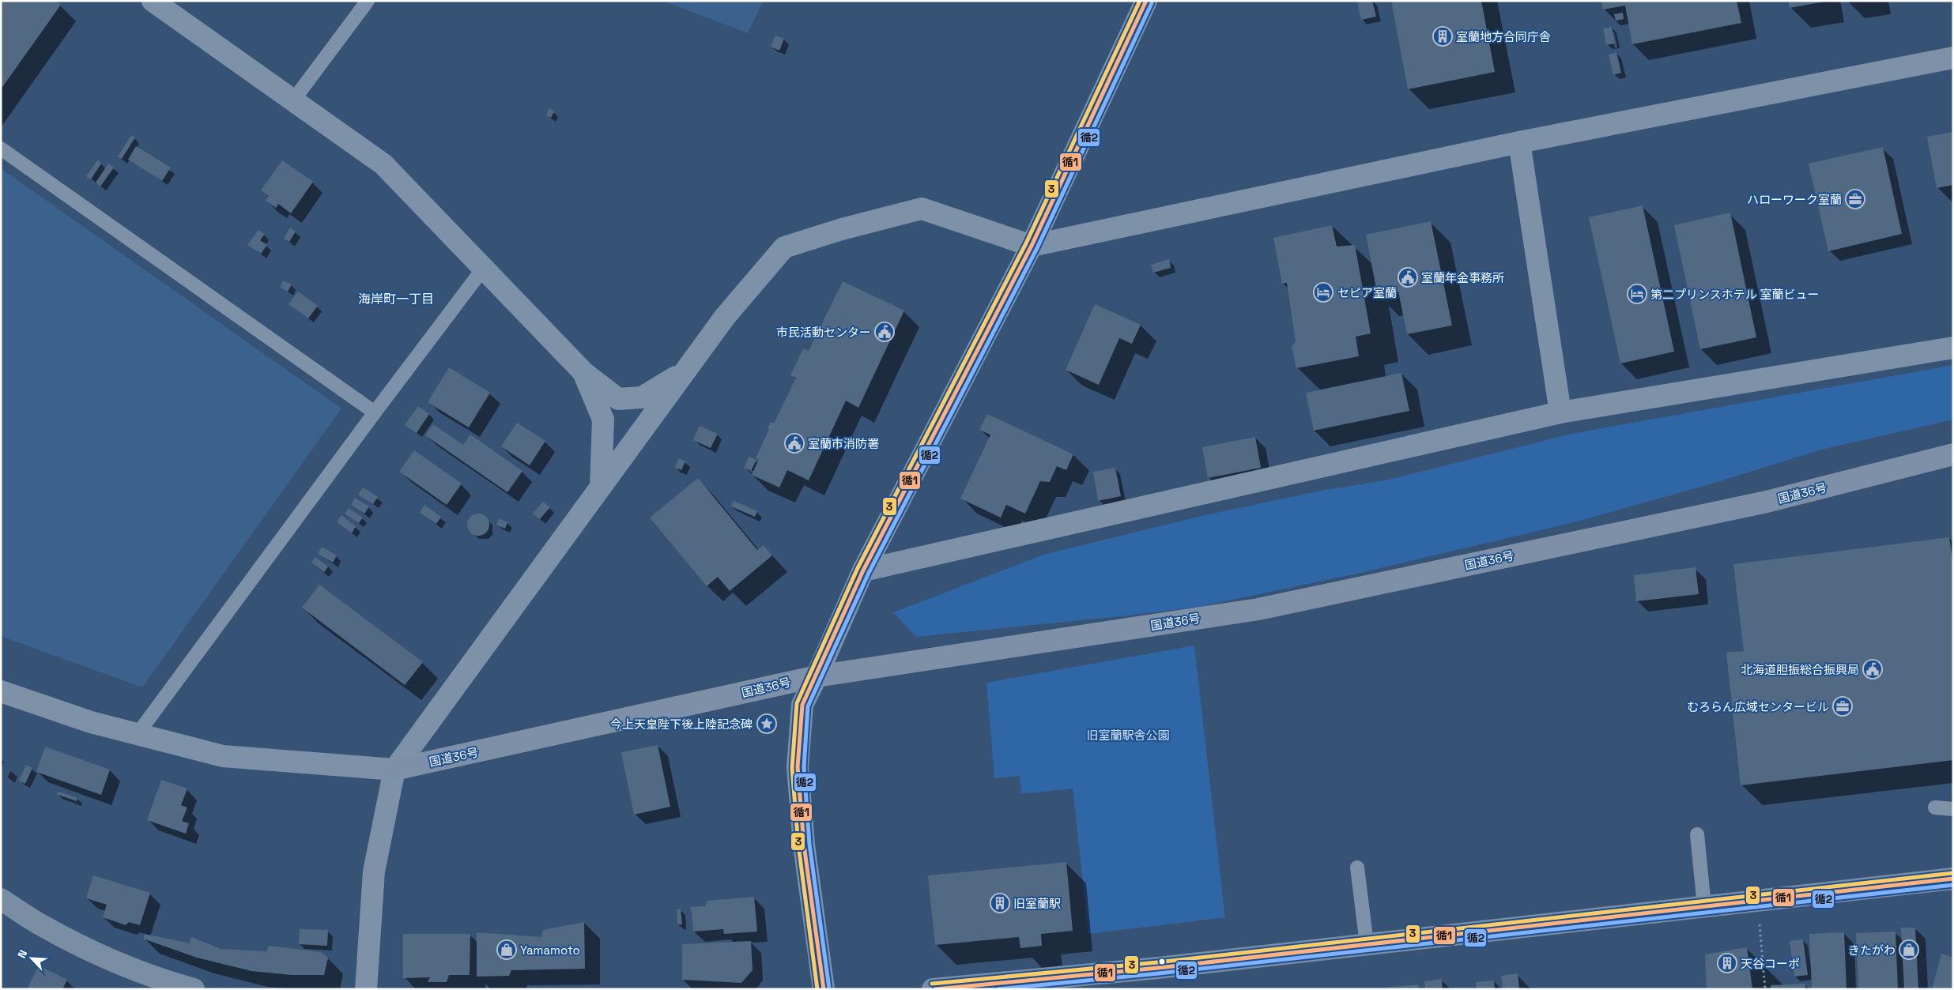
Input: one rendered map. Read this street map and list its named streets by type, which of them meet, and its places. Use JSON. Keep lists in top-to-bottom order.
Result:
{
  "streets": {
    "highway": ["国道36号"]
  },
  "districts": ["海岸町一丁目"],
  "parks": ["旧室蘭駅舎公園"],
  "places": {
    "building": ["室蘭地方合同庁舎", "旧室蘭駅", "天谷コーポ"],
    "office": ["ハローワーク室蘭", "むろらん広域センタービル"],
    "public building": [
      "室蘭年金事務所",
      "市民活動センター",
      "室蘭市消防署",
      "北海道胆振総合振興局"
    ],
    "hotel": ["セピア室蘭", "第二プリンスホテル 室蘭ビュー"],
    "place": ["今上天皇陛下後上陸記念碑"],
    "shop": ["Yamamoto", "きたがわ"]
  },
  "lines": ["transit line 循1", "transit line 3", "transit line 循2"],
  "north": "top left"
}
